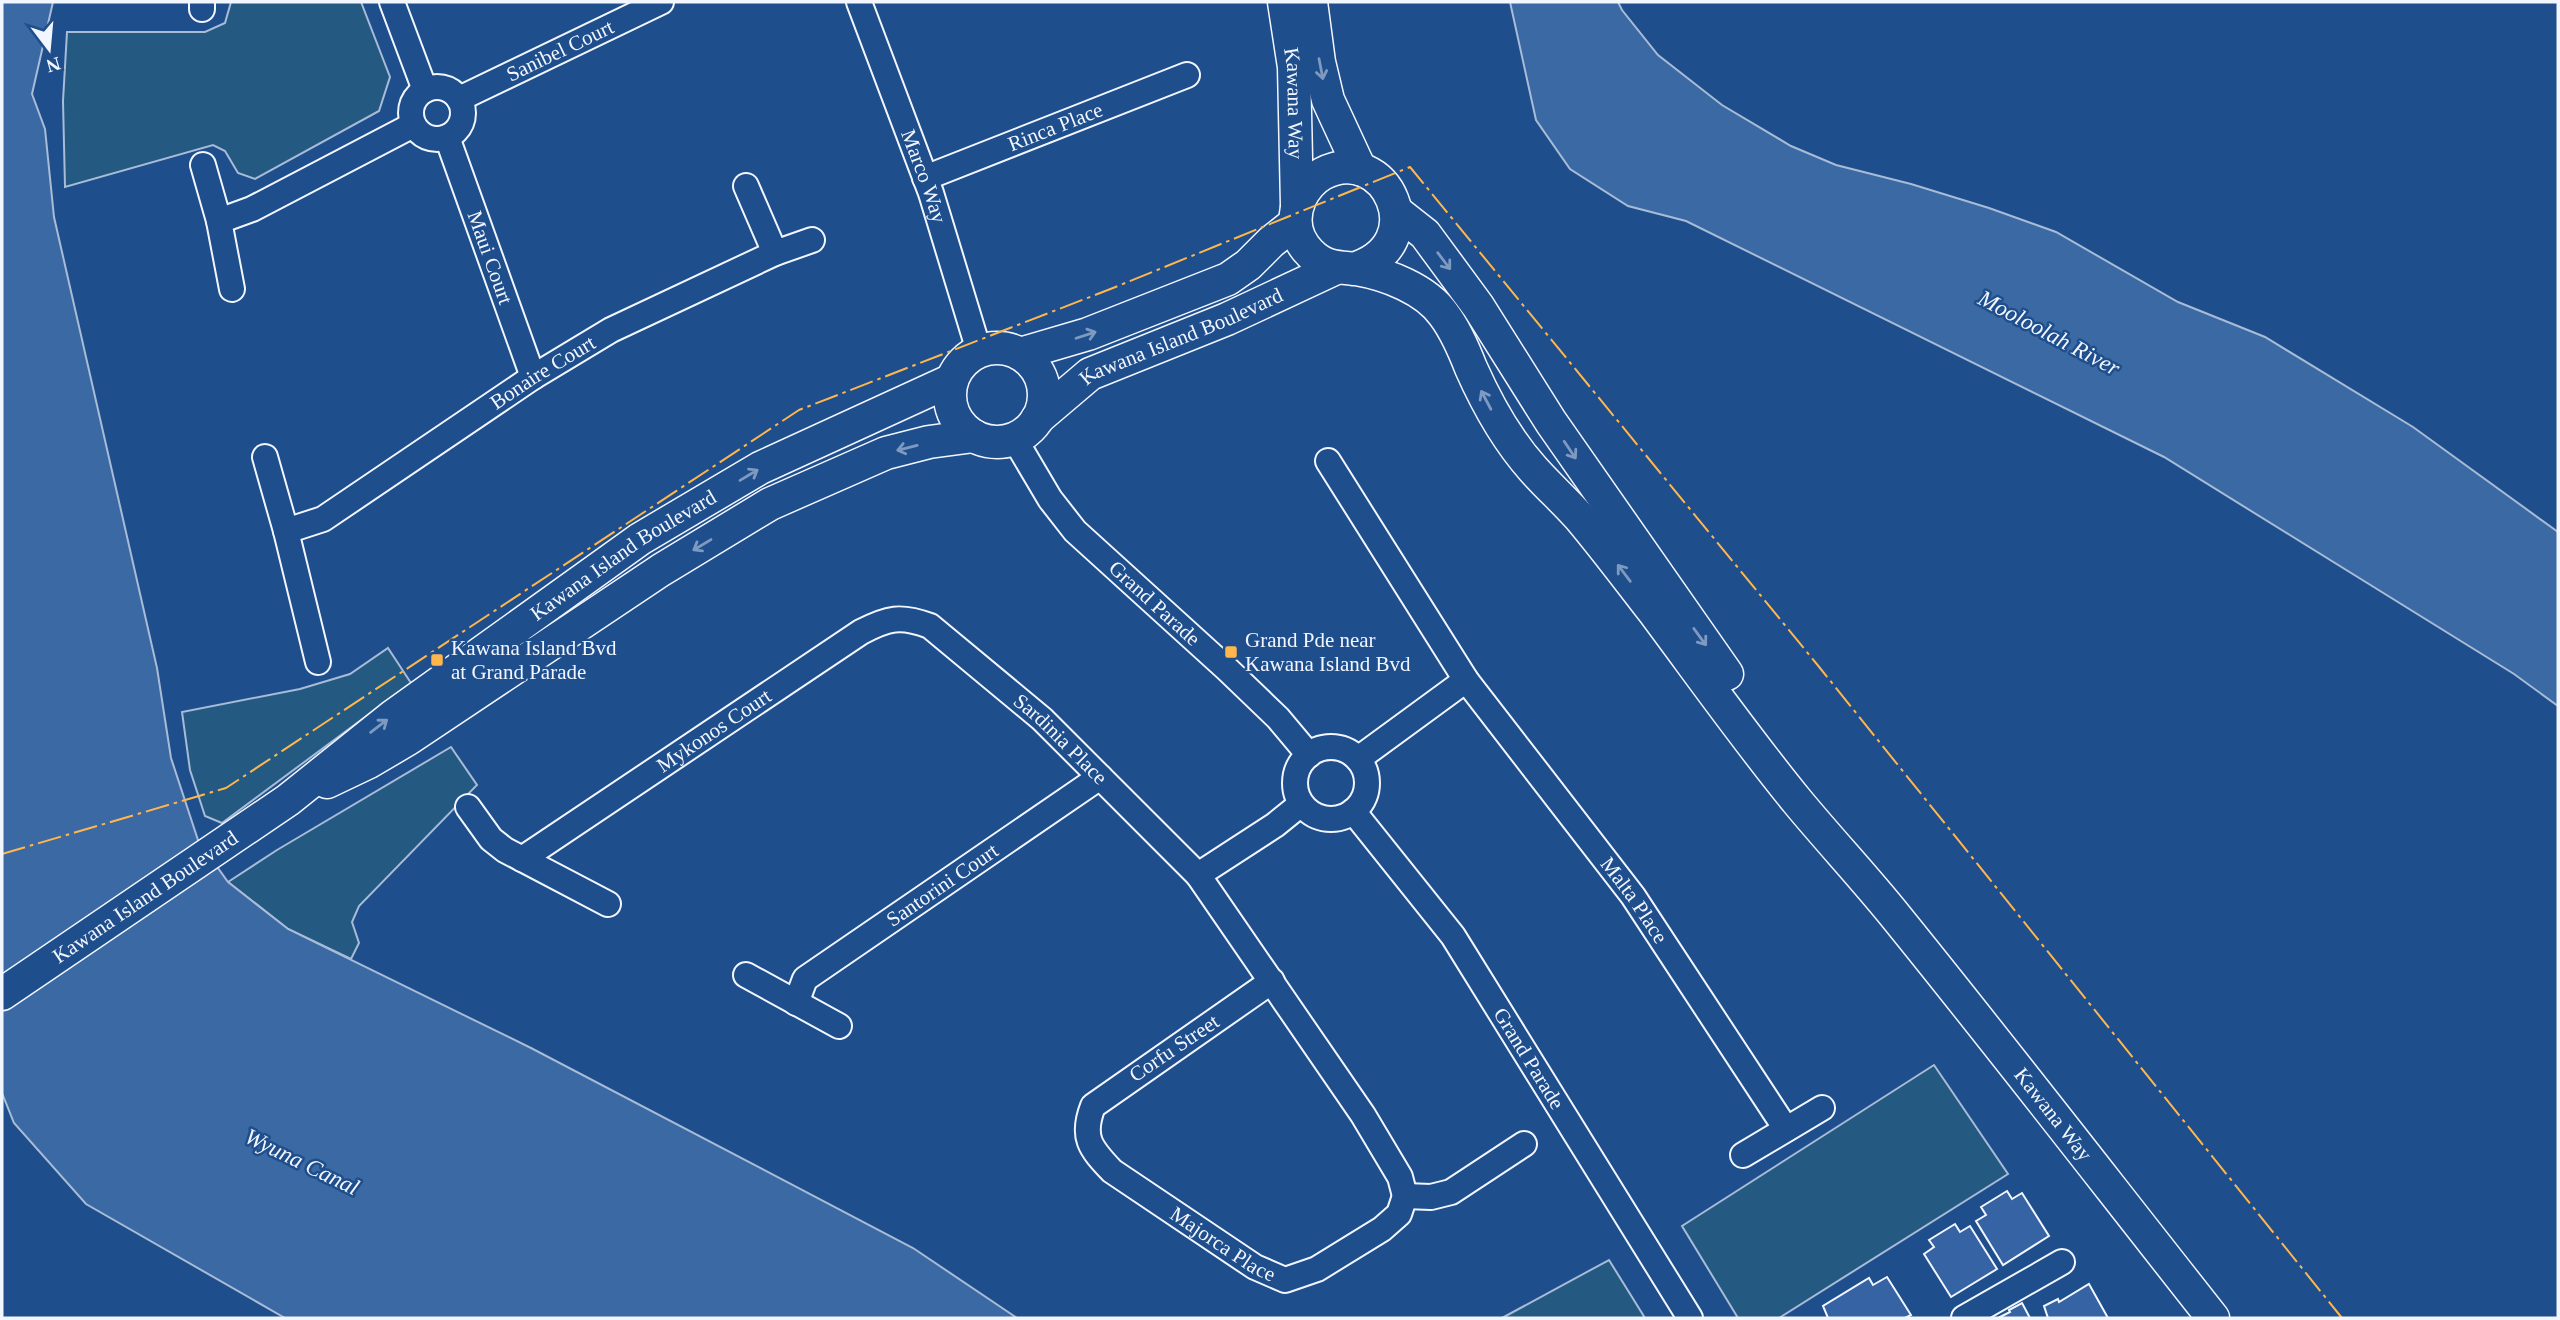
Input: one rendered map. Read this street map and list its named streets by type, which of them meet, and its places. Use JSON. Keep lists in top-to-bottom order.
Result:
{
  "streets": {
    "main road": ["Kawana Way", "Kawana Island Boulevard"],
    "street": [
      "Sanibel Court",
      "Rinca Place",
      "Marco Way",
      "Maui Court",
      "Bonaire Court",
      "Grand Parade",
      "Mykonos Court",
      "Sardinia Place",
      "Santorini Court",
      "Malta Place",
      "Corfu Street",
      "Majorca Place"
    ]
  },
  "crossings": [
    ["Sanibel Court", "Maui Court"],
    ["Kawana Way", "Kawana Island Boulevard"],
    ["Rinca Place", "Marco Way"],
    ["Marco Way", "Kawana Island Boulevard"],
    ["Marco Way", "Grand Parade"],
    ["Maui Court", "Bonaire Court"],
    ["Kawana Island Boulevard", "Grand Parade"],
    ["Mykonos Court", "Sardinia Place"],
    ["Sardinia Place", "Santorini Court"],
    ["Sardinia Place", "Corfu Street"],
    ["Sardinia Place", "Majorca Place"],
    ["Corfu Street", "Majorca Place"]
  ],
  "water": ["Mooloolah River", "Wyuna Canal"],
  "places": {
    "transit": ["Grand Pde near Kawana Island Bvd", "Kawana Island Bvd at Grand Parade"]
  },
  "north": "bottom"
}
